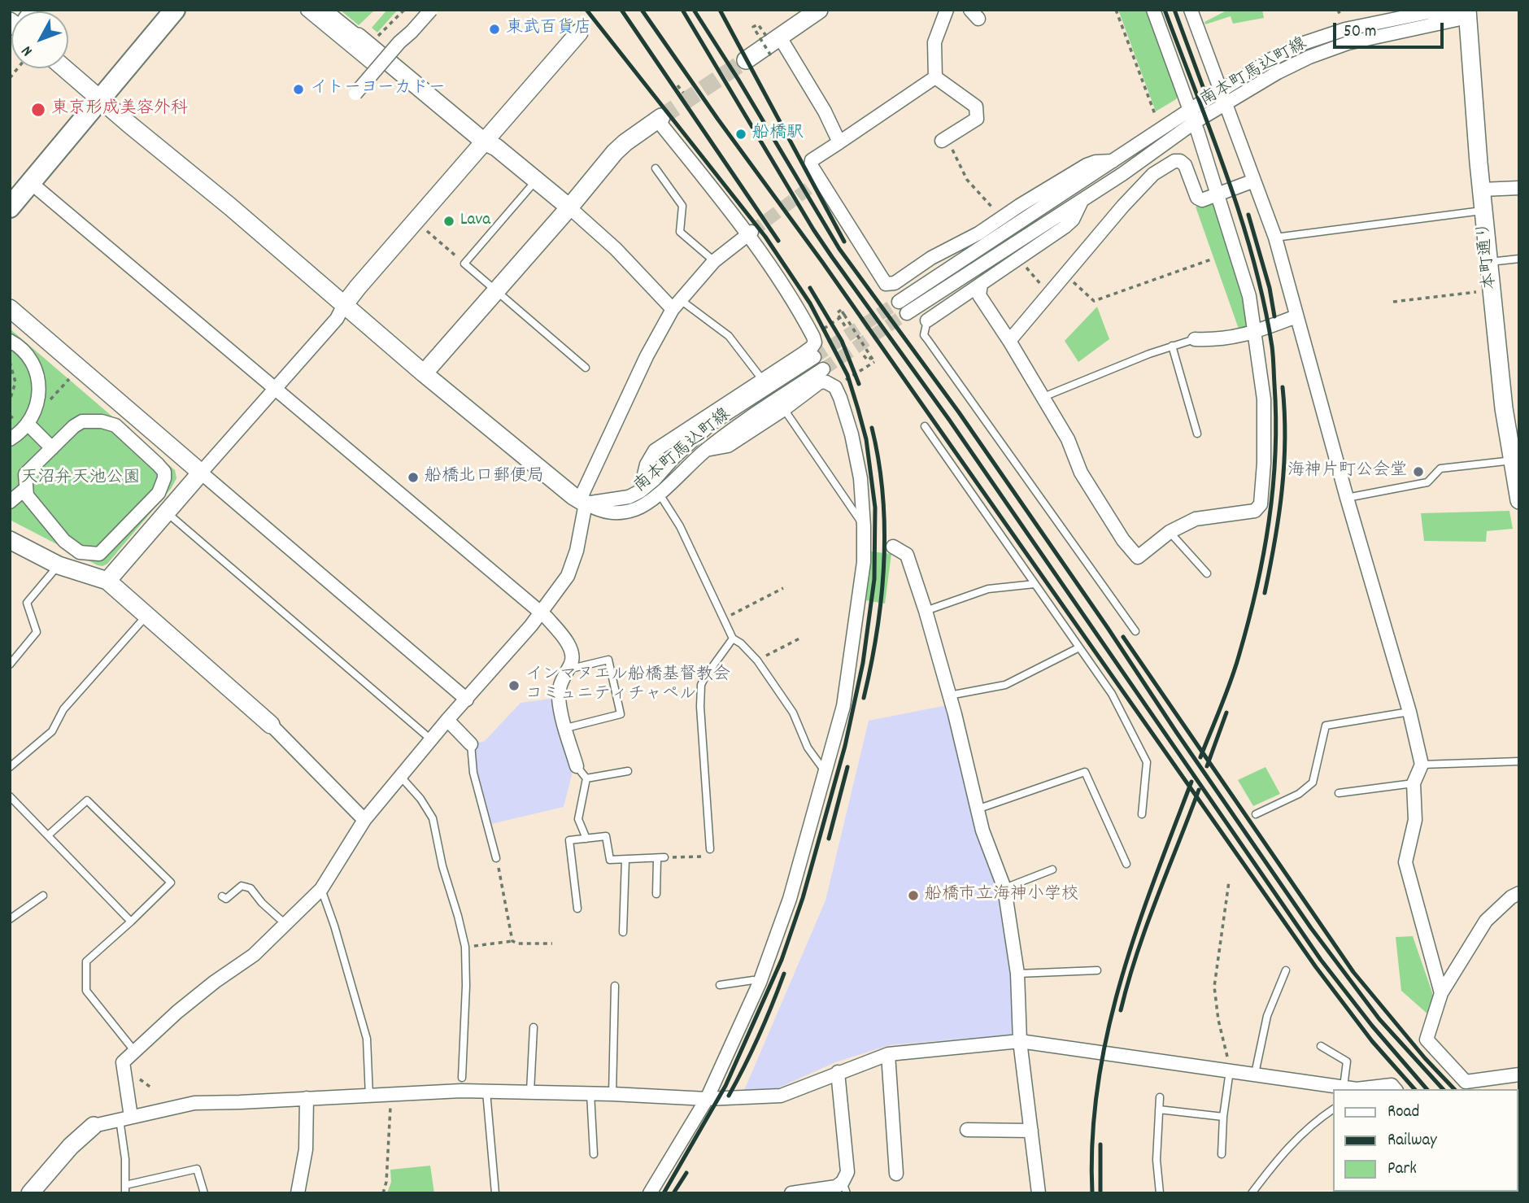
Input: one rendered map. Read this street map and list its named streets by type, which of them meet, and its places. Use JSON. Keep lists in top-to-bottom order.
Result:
{
  "streets": {
    "street": ["南本町馬込町線", "本町通り"]
  },
  "crossings": [
    ["南本町馬込町線", "本町通り"]
  ],
  "parks": ["天沼弁天池公園"],
  "places": [
    "東武百貨店",
    "イトーヨーカドー",
    "東京形成美容外科",
    "船橋駅",
    "Lava",
    "海神片町公会堂",
    "船橋北口郵便局",
    "インマヌエル船橋基督教会 コミュニティチャペル",
    "船橋市立海神小学校"
  ],
  "legend": ["Road", "Railway", "Park"],
  "scale_bar": "50 m",
  "north": "bottom left"
}
